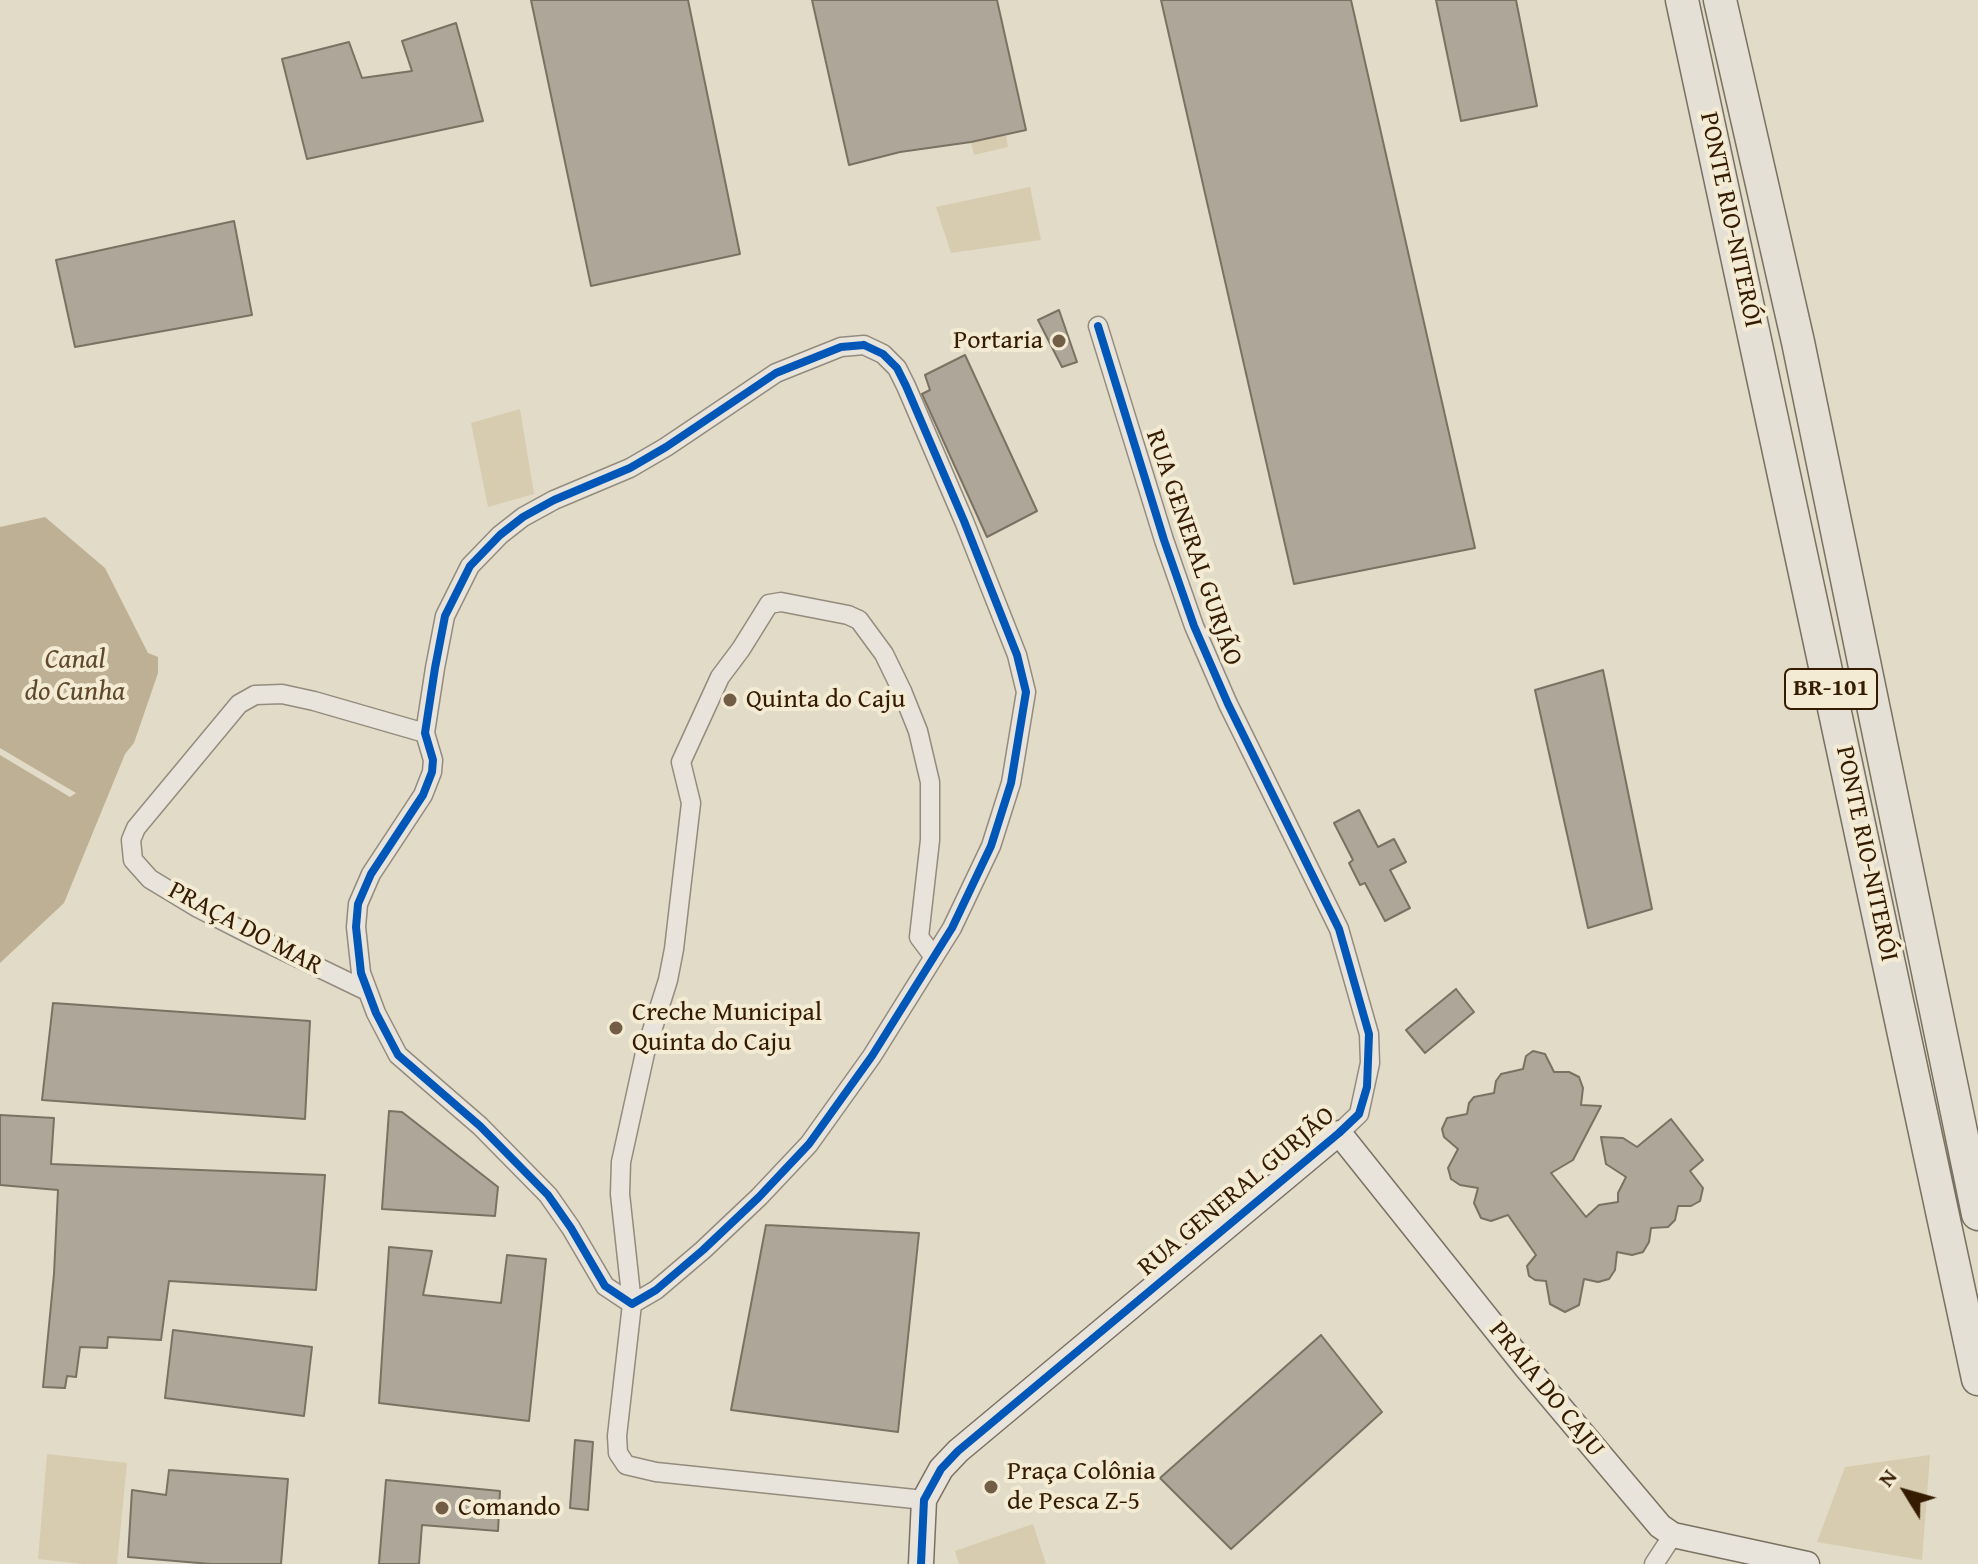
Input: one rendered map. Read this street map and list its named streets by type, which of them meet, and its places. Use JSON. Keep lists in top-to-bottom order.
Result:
{
  "streets": {
    "highway": ["PONTE RIO-NITERÓI", "BR-101"],
    "street": ["RUA GENERAL GURJÃO", "PRAÇA DO MAR", "PRAIA DO CAJU"]
  },
  "crossings": [
    ["RUA GENERAL GURJÃO", "PRAIA DO CAJU"]
  ],
  "water": ["Canal do Cunha"],
  "places": [
    "Portaria",
    "Quinta do Caju",
    "Creche Municipal Quinta do Caju",
    "Praça Colônia de Pesca Z-5",
    "Comando"
  ],
  "north": "top left"
}
